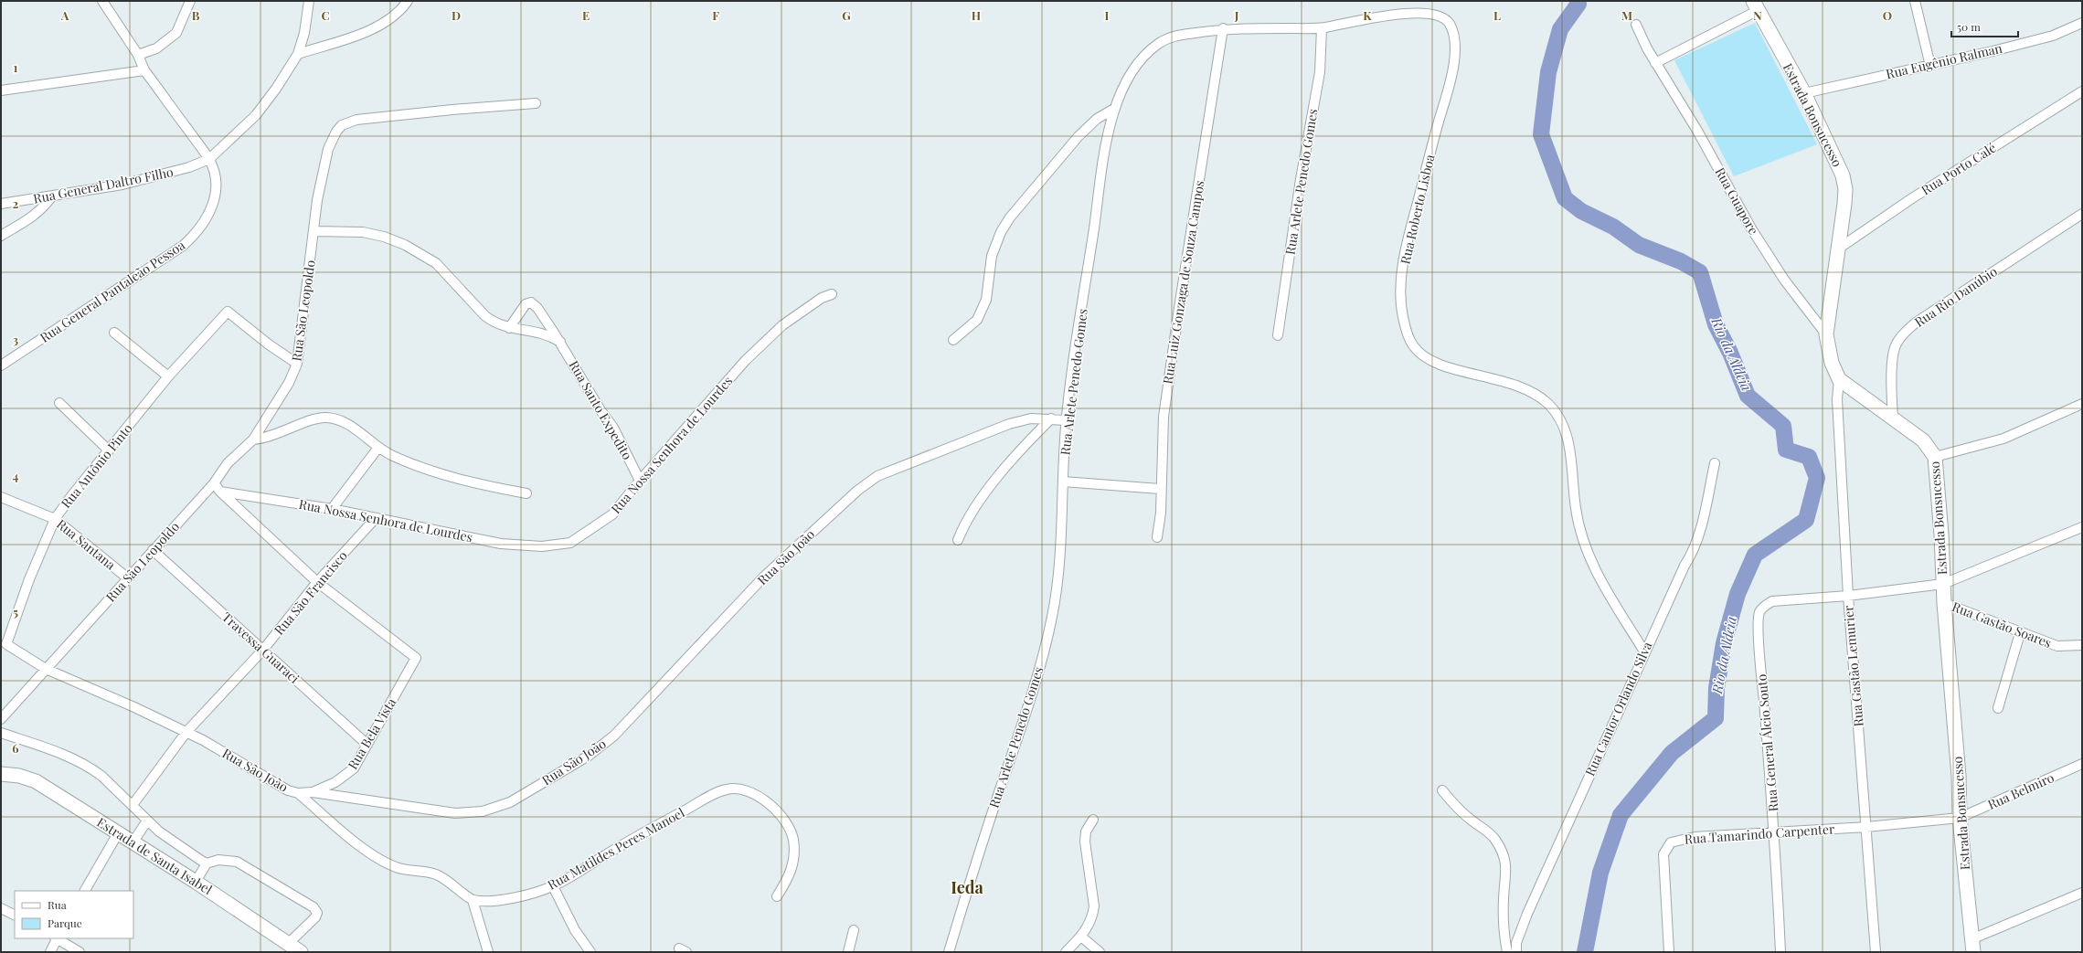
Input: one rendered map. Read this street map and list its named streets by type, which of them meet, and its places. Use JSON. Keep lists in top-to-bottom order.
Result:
{
  "streets": {
    "street": [
      "Rua Eugênio Ralman",
      "Estrada Bonsucesso",
      "Rua Porto Calé",
      "Rua Arlete Penedo Gomes",
      "Rua General Daltro Filho",
      "Rua Guapore",
      "Rua Roberto Lisboa",
      "Rua Luiz Gonzaga de Souza Campos",
      "Rua General Pantaleão Pessoa",
      "Rua Rio Danúbio",
      "Rua São Leopoldo",
      "Rua Santo Expedito",
      "Rua Nossa Senhora de Lourdes",
      "Rua Antônio Pinto",
      "Rua Santana",
      "Rua São João",
      "Rua São Francisco",
      "Rua Gastão Soares",
      "Travessa Guaraci",
      "Rua Gastão Lemurier",
      "Rua Cantor Orlando Silva",
      "Rua Bela Vista",
      "Rua General Álcio Souto",
      "Rua Belmiro",
      "Rua Tamarindo Carpenter",
      "Rua Matildes Peres Manoel",
      "Estrada de Santa Isabel"
    ]
  },
  "crossings": [
    ["Rua Eugênio Ralman", "Estrada Bonsucesso"],
    ["Estrada Bonsucesso", "Rua Porto Calé"],
    ["Estrada Bonsucesso", "Rua Guapore"],
    ["Estrada Bonsucesso", "Rua Rio Danúbio"],
    ["Estrada Bonsucesso", "Rua Gastão Soares"],
    ["Estrada Bonsucesso", "Rua Gastão Lemurier"],
    ["Estrada Bonsucesso", "Rua General Álcio Souto"],
    ["Estrada Bonsucesso", "Rua Belmiro"],
    ["Estrada Bonsucesso", "Rua Tamarindo Carpenter"],
    ["Rua Arlete Penedo Gomes", "Rua Roberto Lisboa"],
    ["Rua Arlete Penedo Gomes", "Rua Luiz Gonzaga de Souza Campos"],
    ["Rua Arlete Penedo Gomes", "Rua São João"],
    ["Rua General Daltro Filho", "Rua General Pantaleão Pessoa"],
    ["Rua Roberto Lisboa", "Rua Cantor Orlando Silva"],
    ["Rua São Leopoldo", "Rua Antônio Pinto"],
    ["Rua São Leopoldo", "Rua Santana"],
    ["Rua São Leopoldo", "Rua São João"],
    ["Rua São Leopoldo", "Travessa Guaraci"],
    ["Rua Santo Expedito", "Rua Nossa Senhora de Lourdes"],
    ["Rua Nossa Senhora de Lourdes", "Rua São Francisco"],
    ["Rua Antônio Pinto", "Rua Santana"],
    ["Rua Antônio Pinto", "Rua São João"],
    ["Rua São João", "Rua São Francisco"],
    ["Rua São João", "Rua Bela Vista"],
    ["Rua São Francisco", "Travessa Guaraci"],
    ["Rua São Francisco", "Rua Bela Vista"],
    ["Travessa Guaraci", "Rua Bela Vista"],
    ["Rua Gastão Lemurier", "Rua General Álcio Souto"],
    ["Rua Gastão Lemurier", "Rua Tamarindo Carpenter"],
    ["Rua General Álcio Souto", "Rua Tamarindo Carpenter"],
    ["Rua Belmiro", "Rua Tamarindo Carpenter"]
  ],
  "districts": ["Ieda"],
  "water": ["Rio da Aldeia"],
  "legend": ["Rua", "Parque"],
  "scale_bar": "50 m",
  "grid": {
    "columns": [
      "A",
      "B",
      "C",
      "D",
      "E",
      "F",
      "G",
      "H",
      "I",
      "J",
      "K",
      "L",
      "M",
      "N",
      "O"
    ],
    "rows": [
      "1",
      "2",
      "3",
      "4",
      "5",
      "6"
    ]
  }
}
